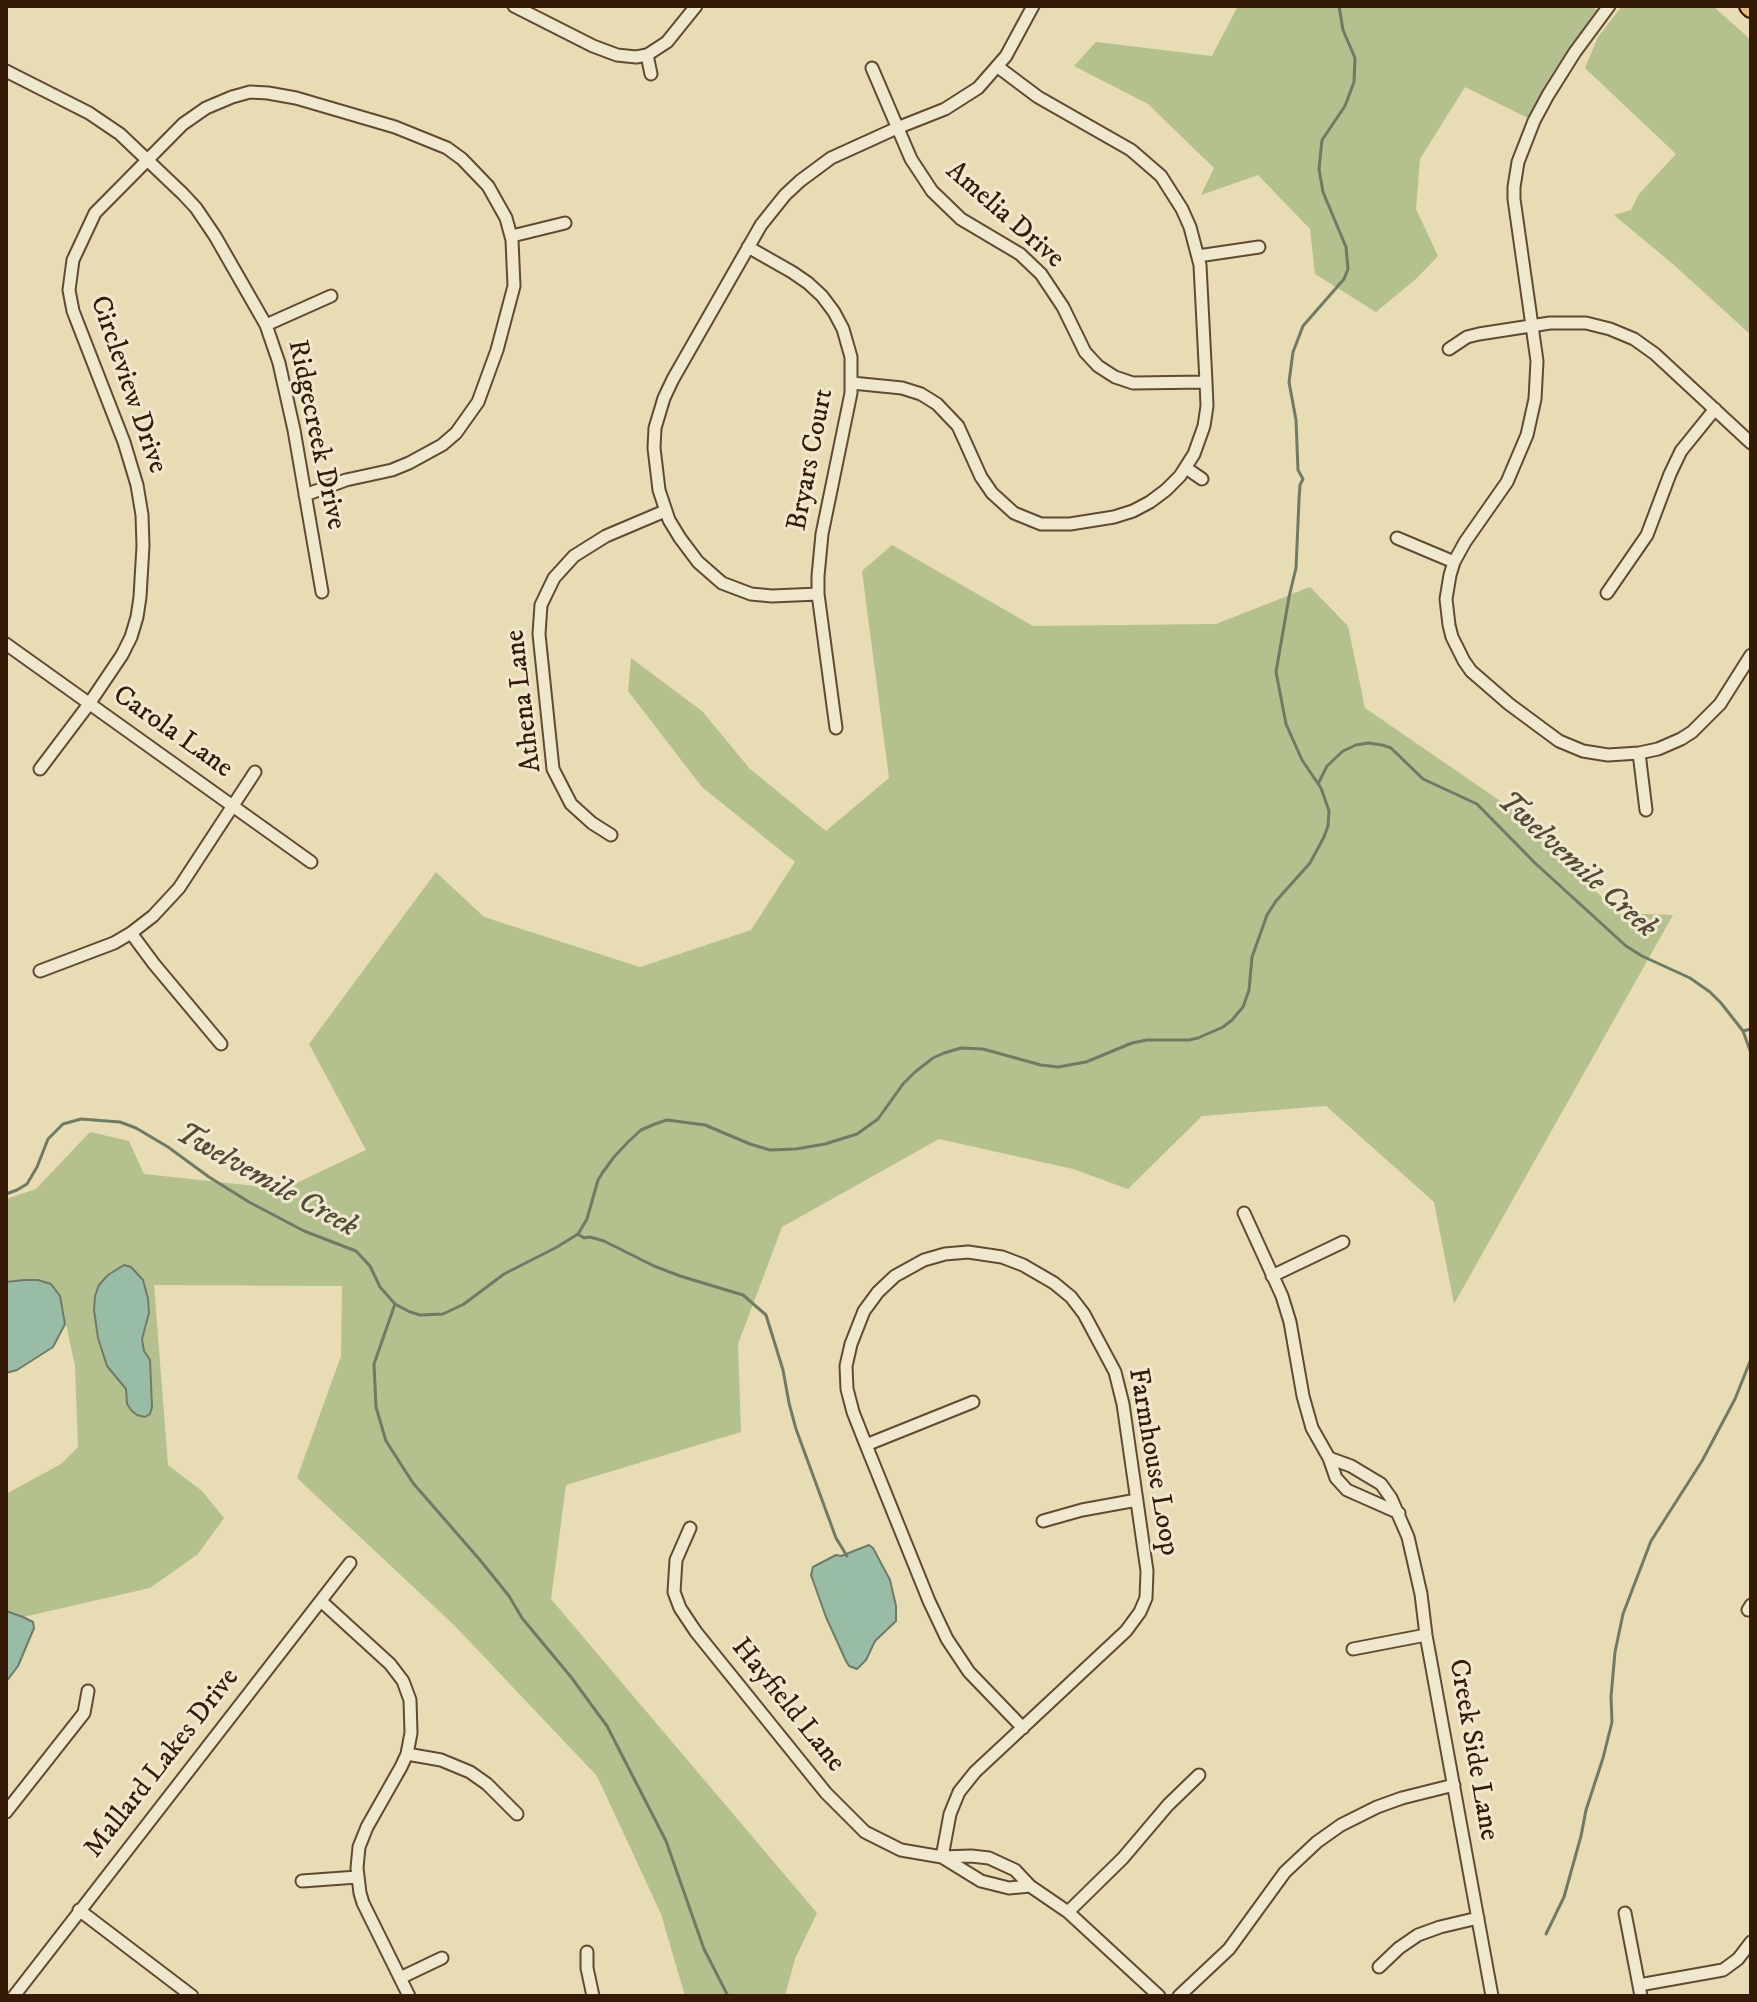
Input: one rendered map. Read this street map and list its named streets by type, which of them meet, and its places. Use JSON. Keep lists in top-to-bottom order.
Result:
{
  "streets": {
    "street": [
      "Amelia Drive",
      "Circleview Drive",
      "Ridgecreek Drive",
      "Bryars Court",
      "Athena Lane",
      "Carola Lane",
      "Farmhouse Loop",
      "Hayfield Lane",
      "Creek Side Lane",
      "Mallard Lakes Drive"
    ]
  },
  "crossings": [
    ["Circleview Drive", "Ridgecreek Drive"],
    ["Circleview Drive", "Carola Lane"],
    ["Farmhouse Loop", "Hayfield Lane"]
  ],
  "water": ["Twelvemile Creek"]
}
